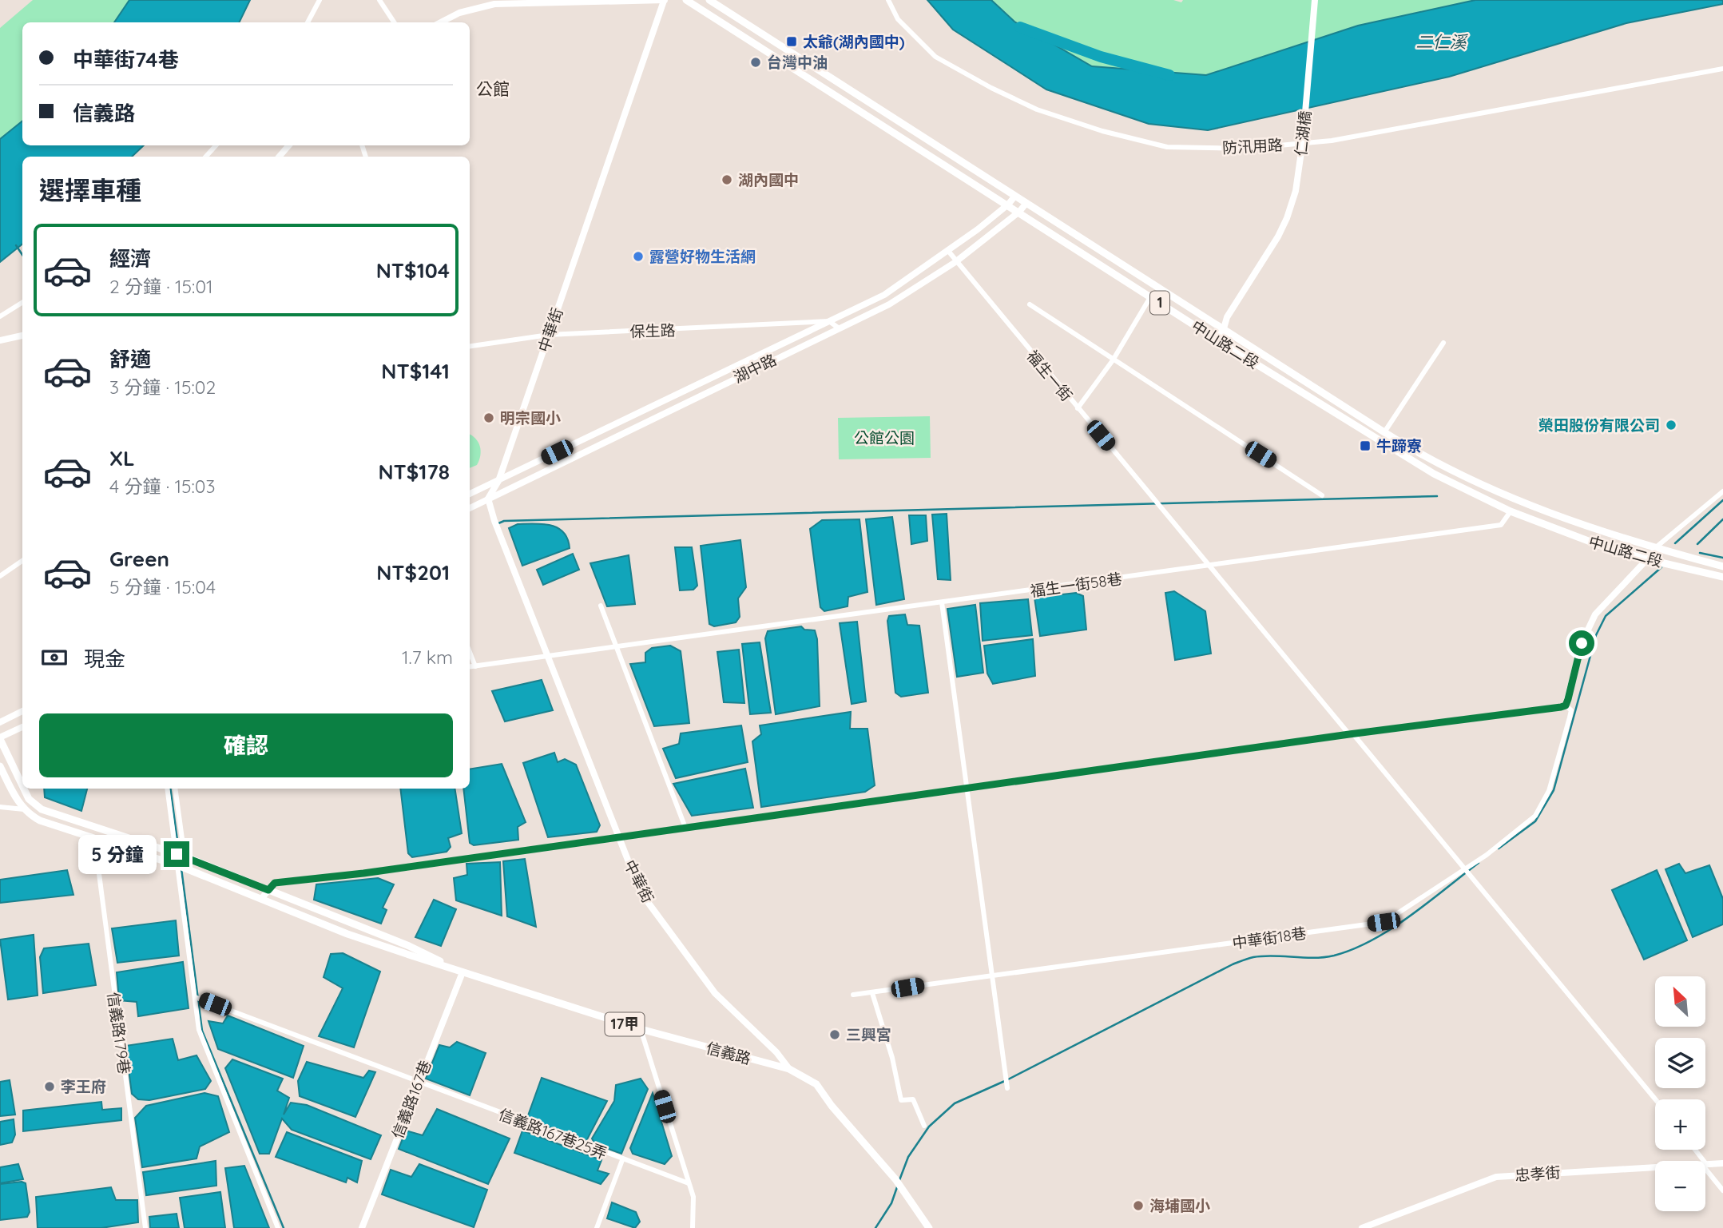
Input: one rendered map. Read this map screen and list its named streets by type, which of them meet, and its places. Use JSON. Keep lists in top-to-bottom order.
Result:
{
  "streets": {
    "main road": [
      "1",
      "中山路二段",
      "17甲",
      "信義路"
    ],
    "street": [
      "仁湖橋",
      "防汛用路",
      "中華街",
      "保生路",
      "湖中路",
      "福生一街",
      "福生一街58巷",
      "中華街18巷",
      "信義路179巷",
      "信義路167巷",
      "信義路167巷25弄",
      "忠孝街"
    ]
  },
  "crossings": [
    ["仁湖橋", "中山路二段"],
    ["中華街", "保生路"],
    ["中華街", "湖中路"],
    ["中華街", "信義路"],
    ["保生路", "湖中路"],
    ["中山路二段", "湖中路"],
    ["中山路二段", "福生一街58巷"],
    ["湖中路", "福生一街"],
    ["福生一街", "福生一街58巷"],
    ["信義路179巷", "信義路"],
    ["信義路", "信義路167巷"],
    ["信義路167巷", "信義路167巷25弄"]
  ],
  "districts": ["公館"],
  "water": ["二仁溪"],
  "parks": ["公館公園"],
  "places": {
    "transit": ["太爺(湖內國中)", "牛蹄寮"],
    "other": [
      "台灣中油",
      "湖內國中",
      "露營好物生活網",
      "明宗國小",
      "榮田股份有限公司",
      "三興宮",
      "李王府",
      "海埔國小"
    ]
  },
  "north": "top left",
  "page": {
    "banner": ["中華街74巷", "信義路"],
    "heading": "選擇車種",
    "list": [
      {
        "name": "經濟",
        "note": "2 分鐘 · 15:01",
        "value": "NT$104"
      },
      {
        "name": "舒適",
        "note": "3 分鐘 · 15:02",
        "value": "NT$141"
      },
      {
        "name": "XL",
        "note": "4 分鐘 · 15:03",
        "value": "NT$178"
      },
      {
        "name": "Green",
        "note": "5 分鐘 · 15:04",
        "value": "NT$201"
      }
    ],
    "pay": ["現金", "1.7 km"],
    "buttons": "確認",
    "bubble": "5 分鐘",
    "map_buttons": ["+", "−"]
  }
}
